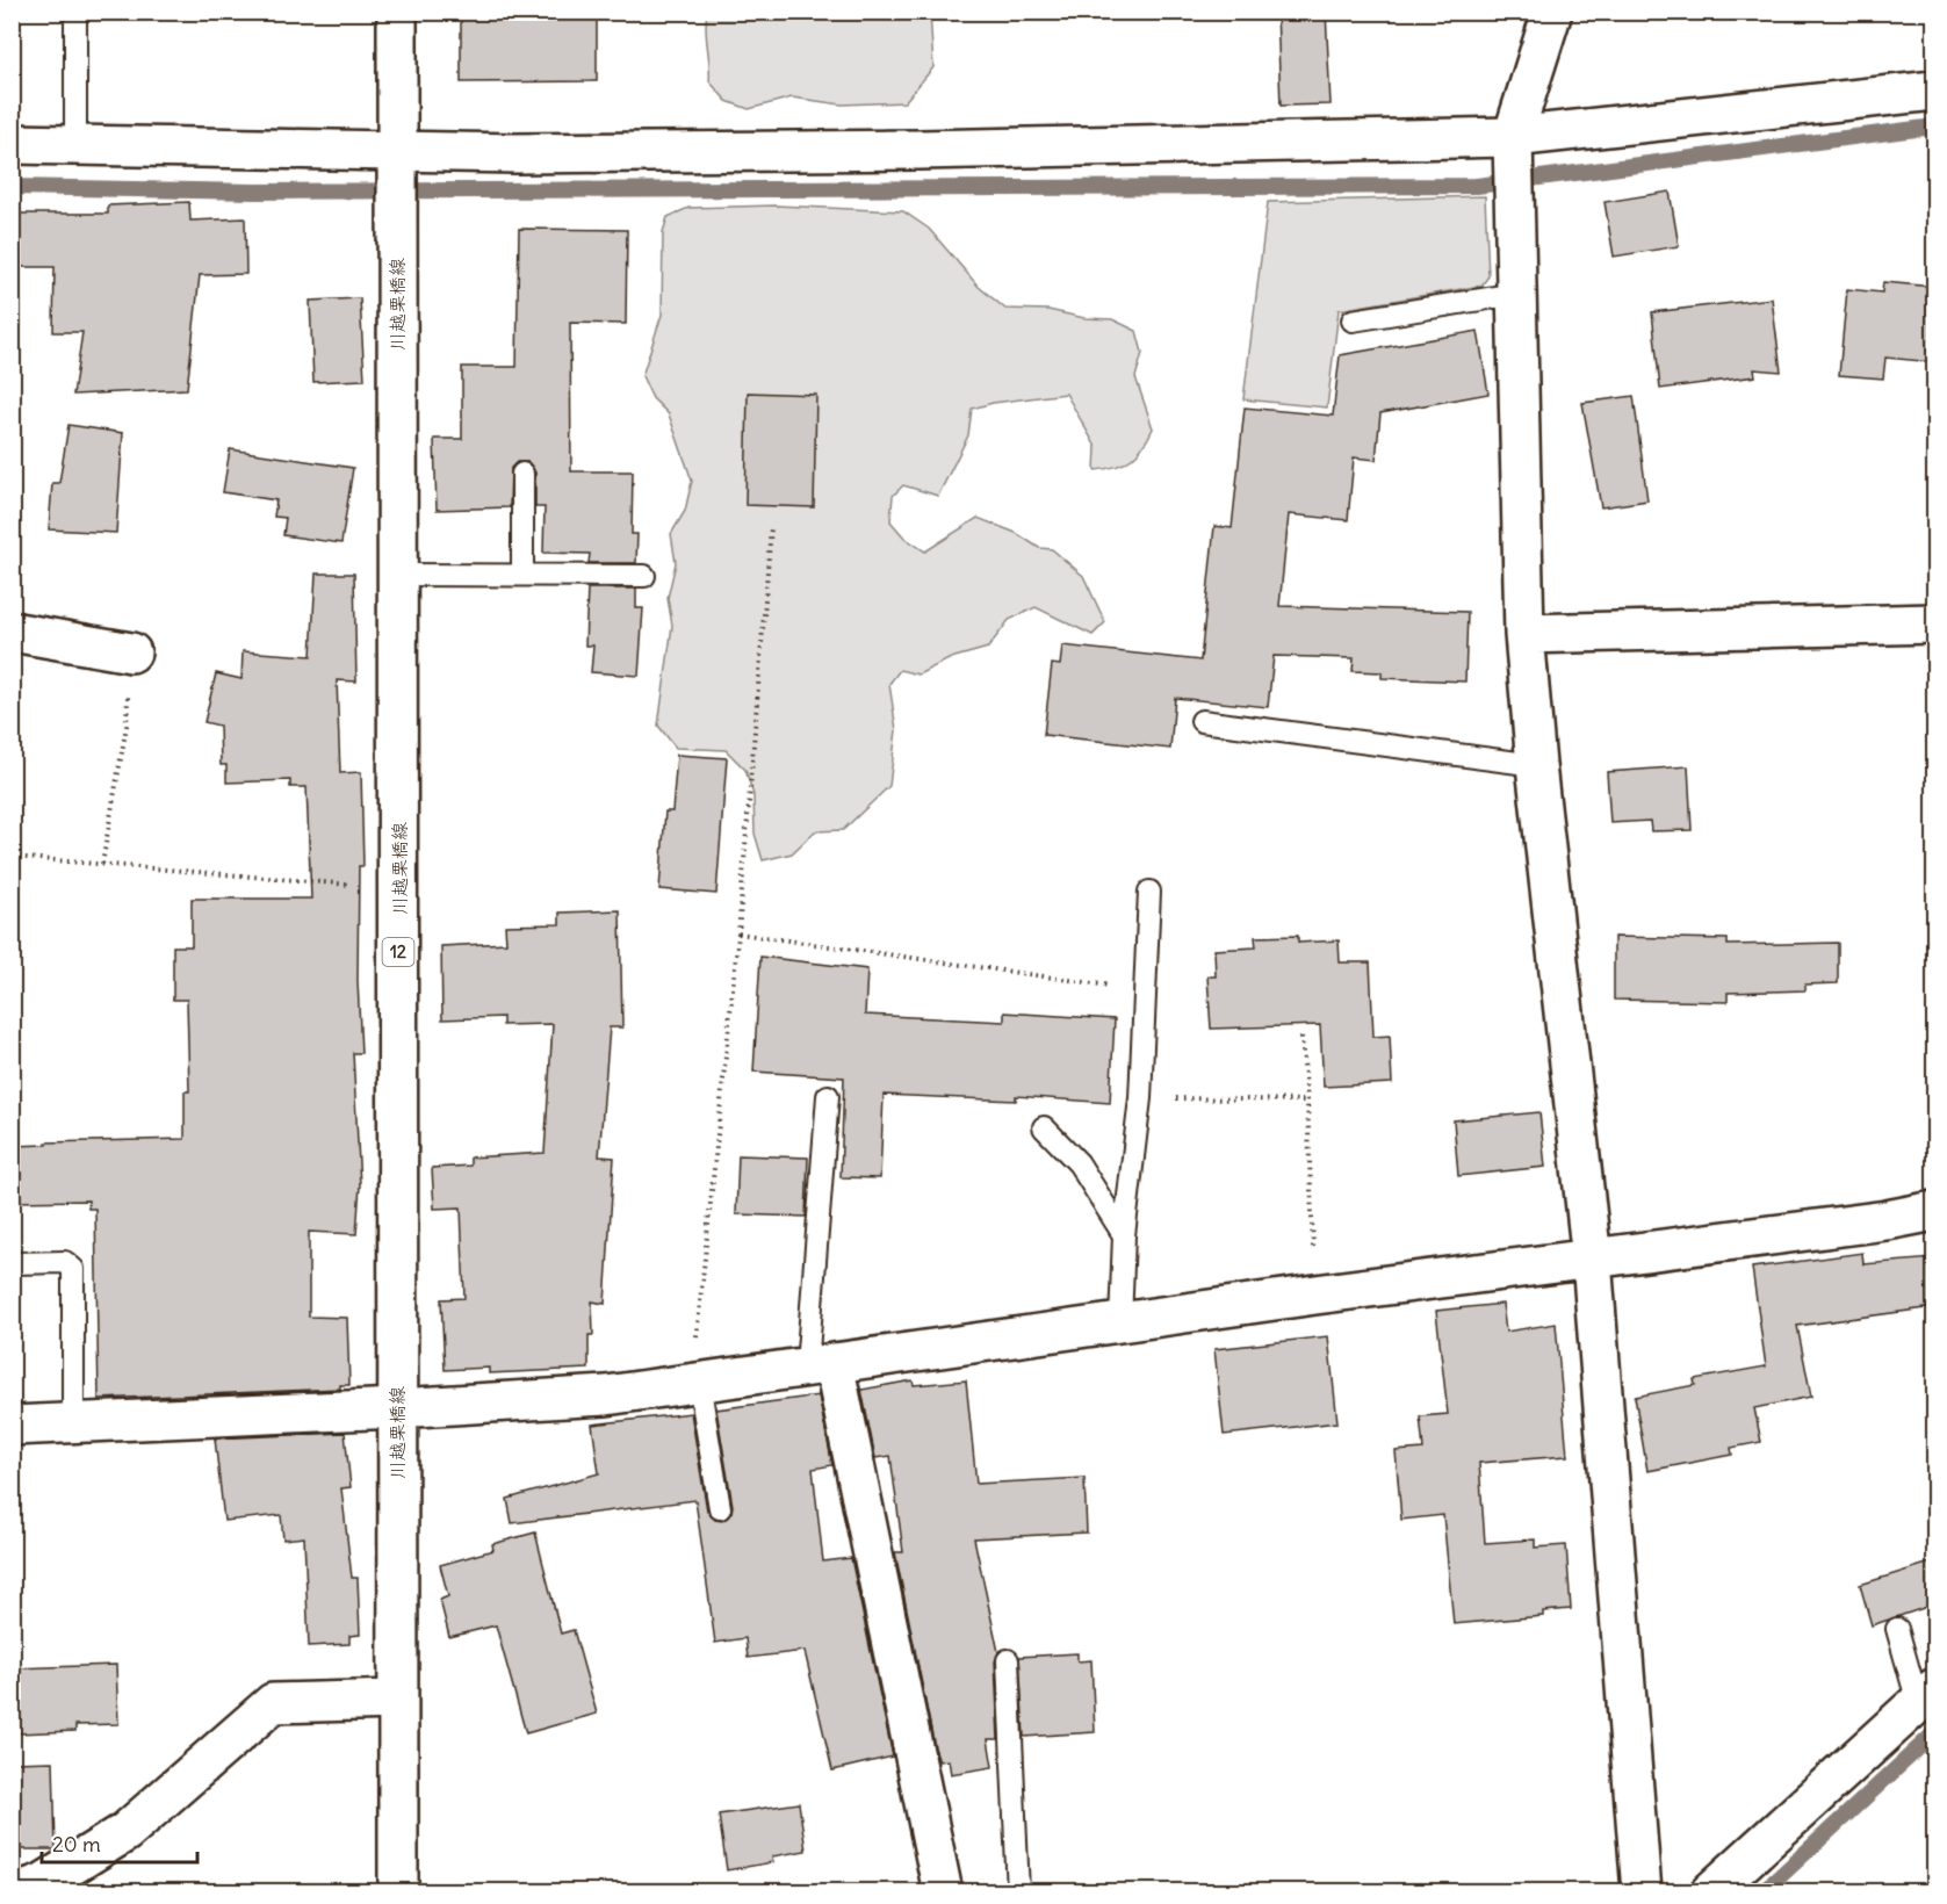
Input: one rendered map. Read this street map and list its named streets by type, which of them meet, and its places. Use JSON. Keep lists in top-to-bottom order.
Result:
{
  "streets": {
    "street": ["川越栗橋線", "12"]
  },
  "scale_bar": "20 m"
}
